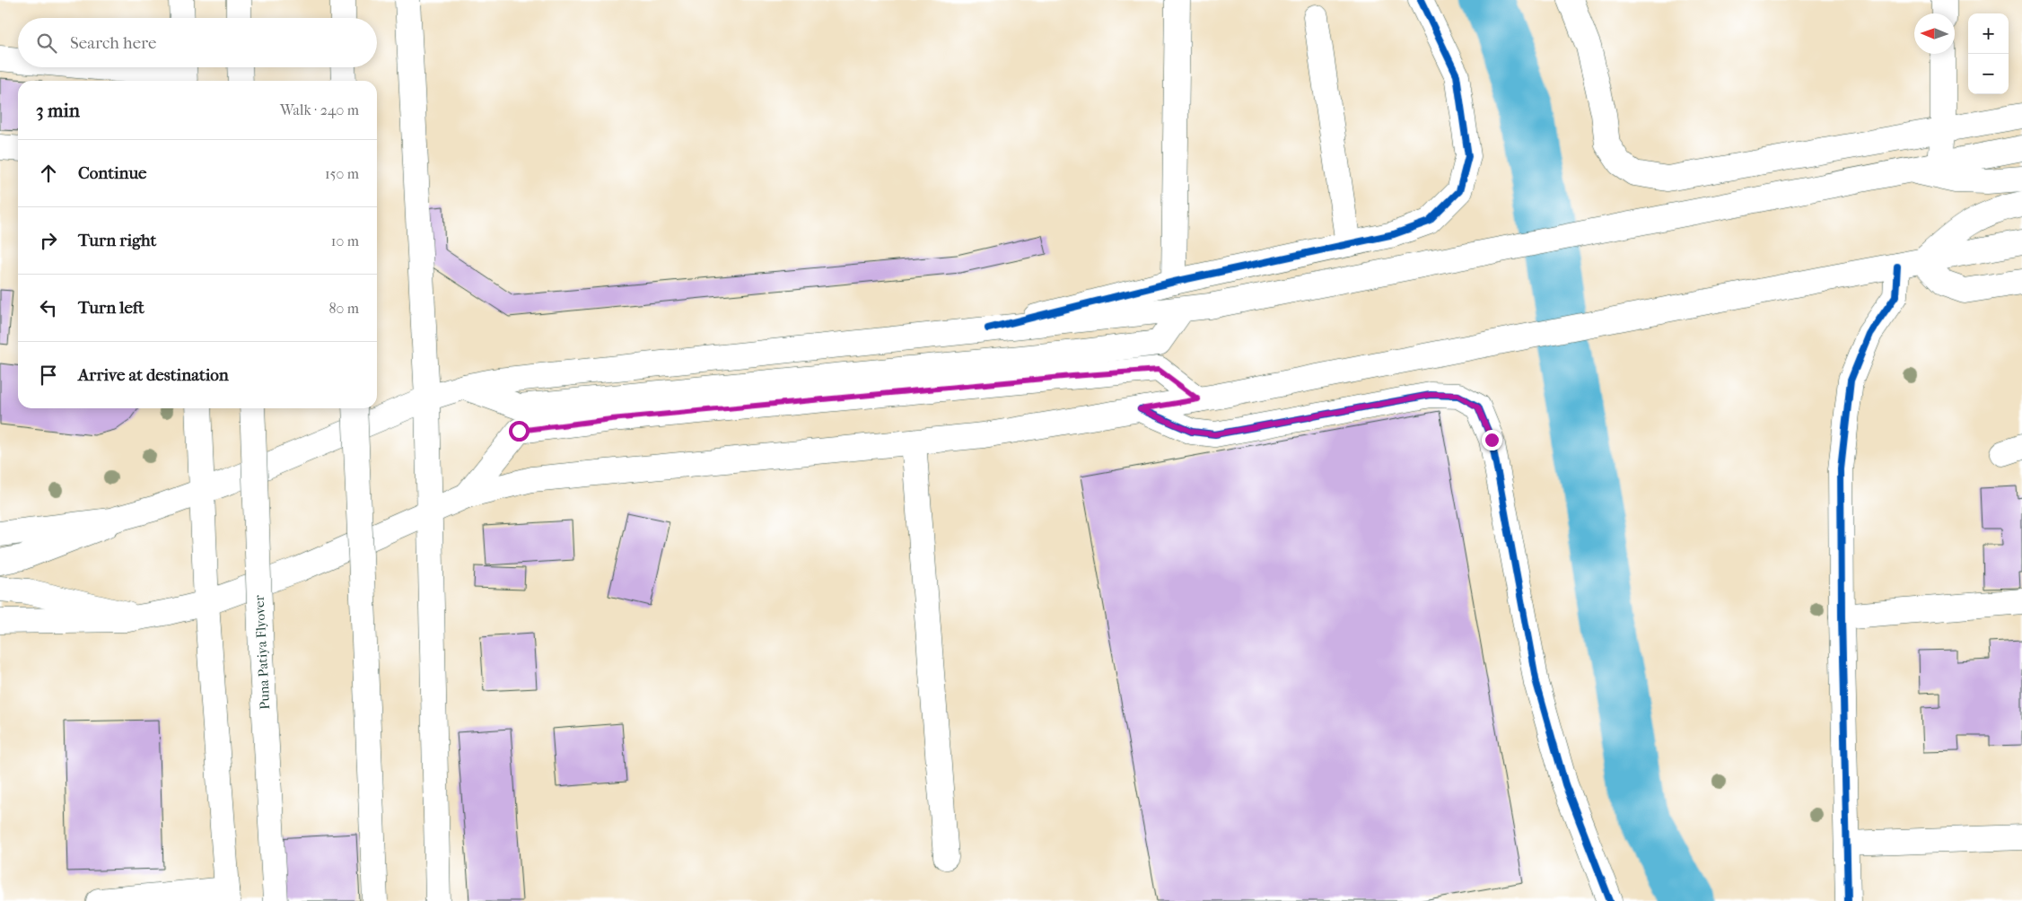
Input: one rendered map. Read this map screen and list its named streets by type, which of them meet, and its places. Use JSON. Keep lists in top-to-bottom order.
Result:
{
  "streets": {
    "main road": ["Puna Patiya Flyover"]
  },
  "north": "left",
  "page": {
    "map_buttons": ["+", "−"],
    "search": "Search here",
    "heading": ["3 min", "Walk · 240 m"],
    "list": [
      ["Continue", "150 m"],
      ["Turn right", "10 m"],
      ["Turn left", "80 m"],
      "Arrive at destination"
    ]
  }
}
